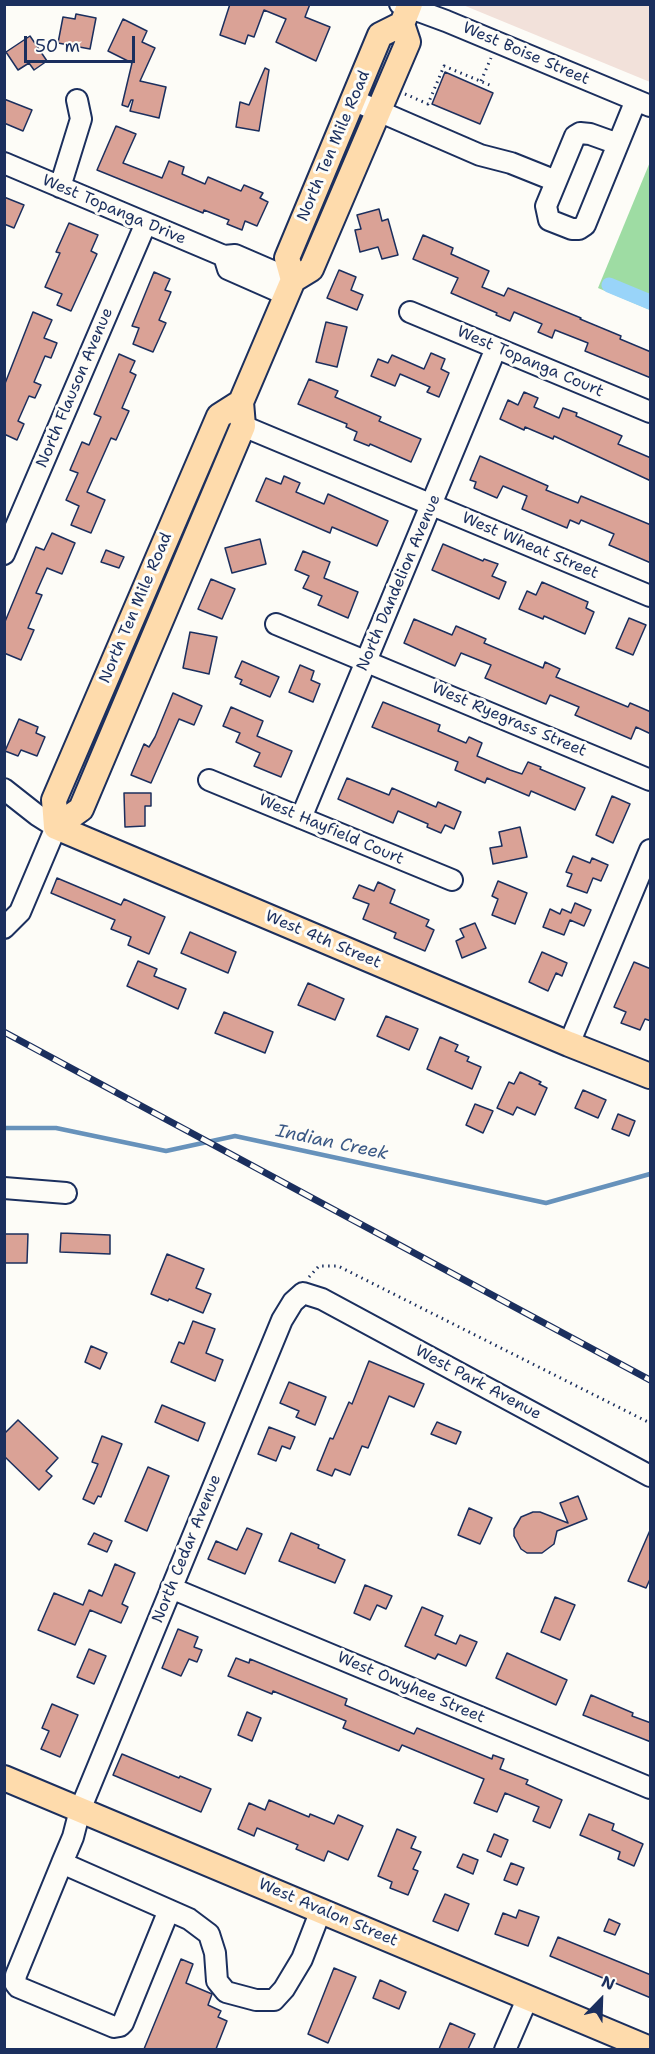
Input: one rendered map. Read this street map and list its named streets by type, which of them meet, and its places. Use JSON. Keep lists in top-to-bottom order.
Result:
{
  "streets": {
    "main road": ["North Ten Mile Road", "West 4th Street", "West Avalon Street"],
    "street": [
      "West Boise Street",
      "West Topanga Drive",
      "West Topanga Court",
      "North Flauson Avenue",
      "West Wheat Street",
      "North Dandelion Avenue",
      "West Ryegrass Street",
      "West Hayfield Court",
      "West Park Avenue",
      "North Cedar Avenue",
      "West Owyhee Street"
    ]
  },
  "crossings": [
    ["West Boise Street", "North Ten Mile Road"],
    ["North Ten Mile Road", "West Topanga Drive"],
    ["North Ten Mile Road", "West Wheat Street"],
    ["North Ten Mile Road", "West 4th Street"],
    ["West Topanga Drive", "North Flauson Avenue"],
    ["West Topanga Court", "North Dandelion Avenue"],
    ["West Wheat Street", "North Dandelion Avenue"],
    ["North Dandelion Avenue", "West Ryegrass Street"],
    ["North Dandelion Avenue", "West Hayfield Court"],
    ["West Park Avenue", "North Cedar Avenue"],
    ["North Cedar Avenue", "West Owyhee Street"],
    ["North Cedar Avenue", "West Avalon Street"]
  ],
  "water": ["Indian Creek"],
  "scale_bar": "50 m",
  "north": "top right"
}
